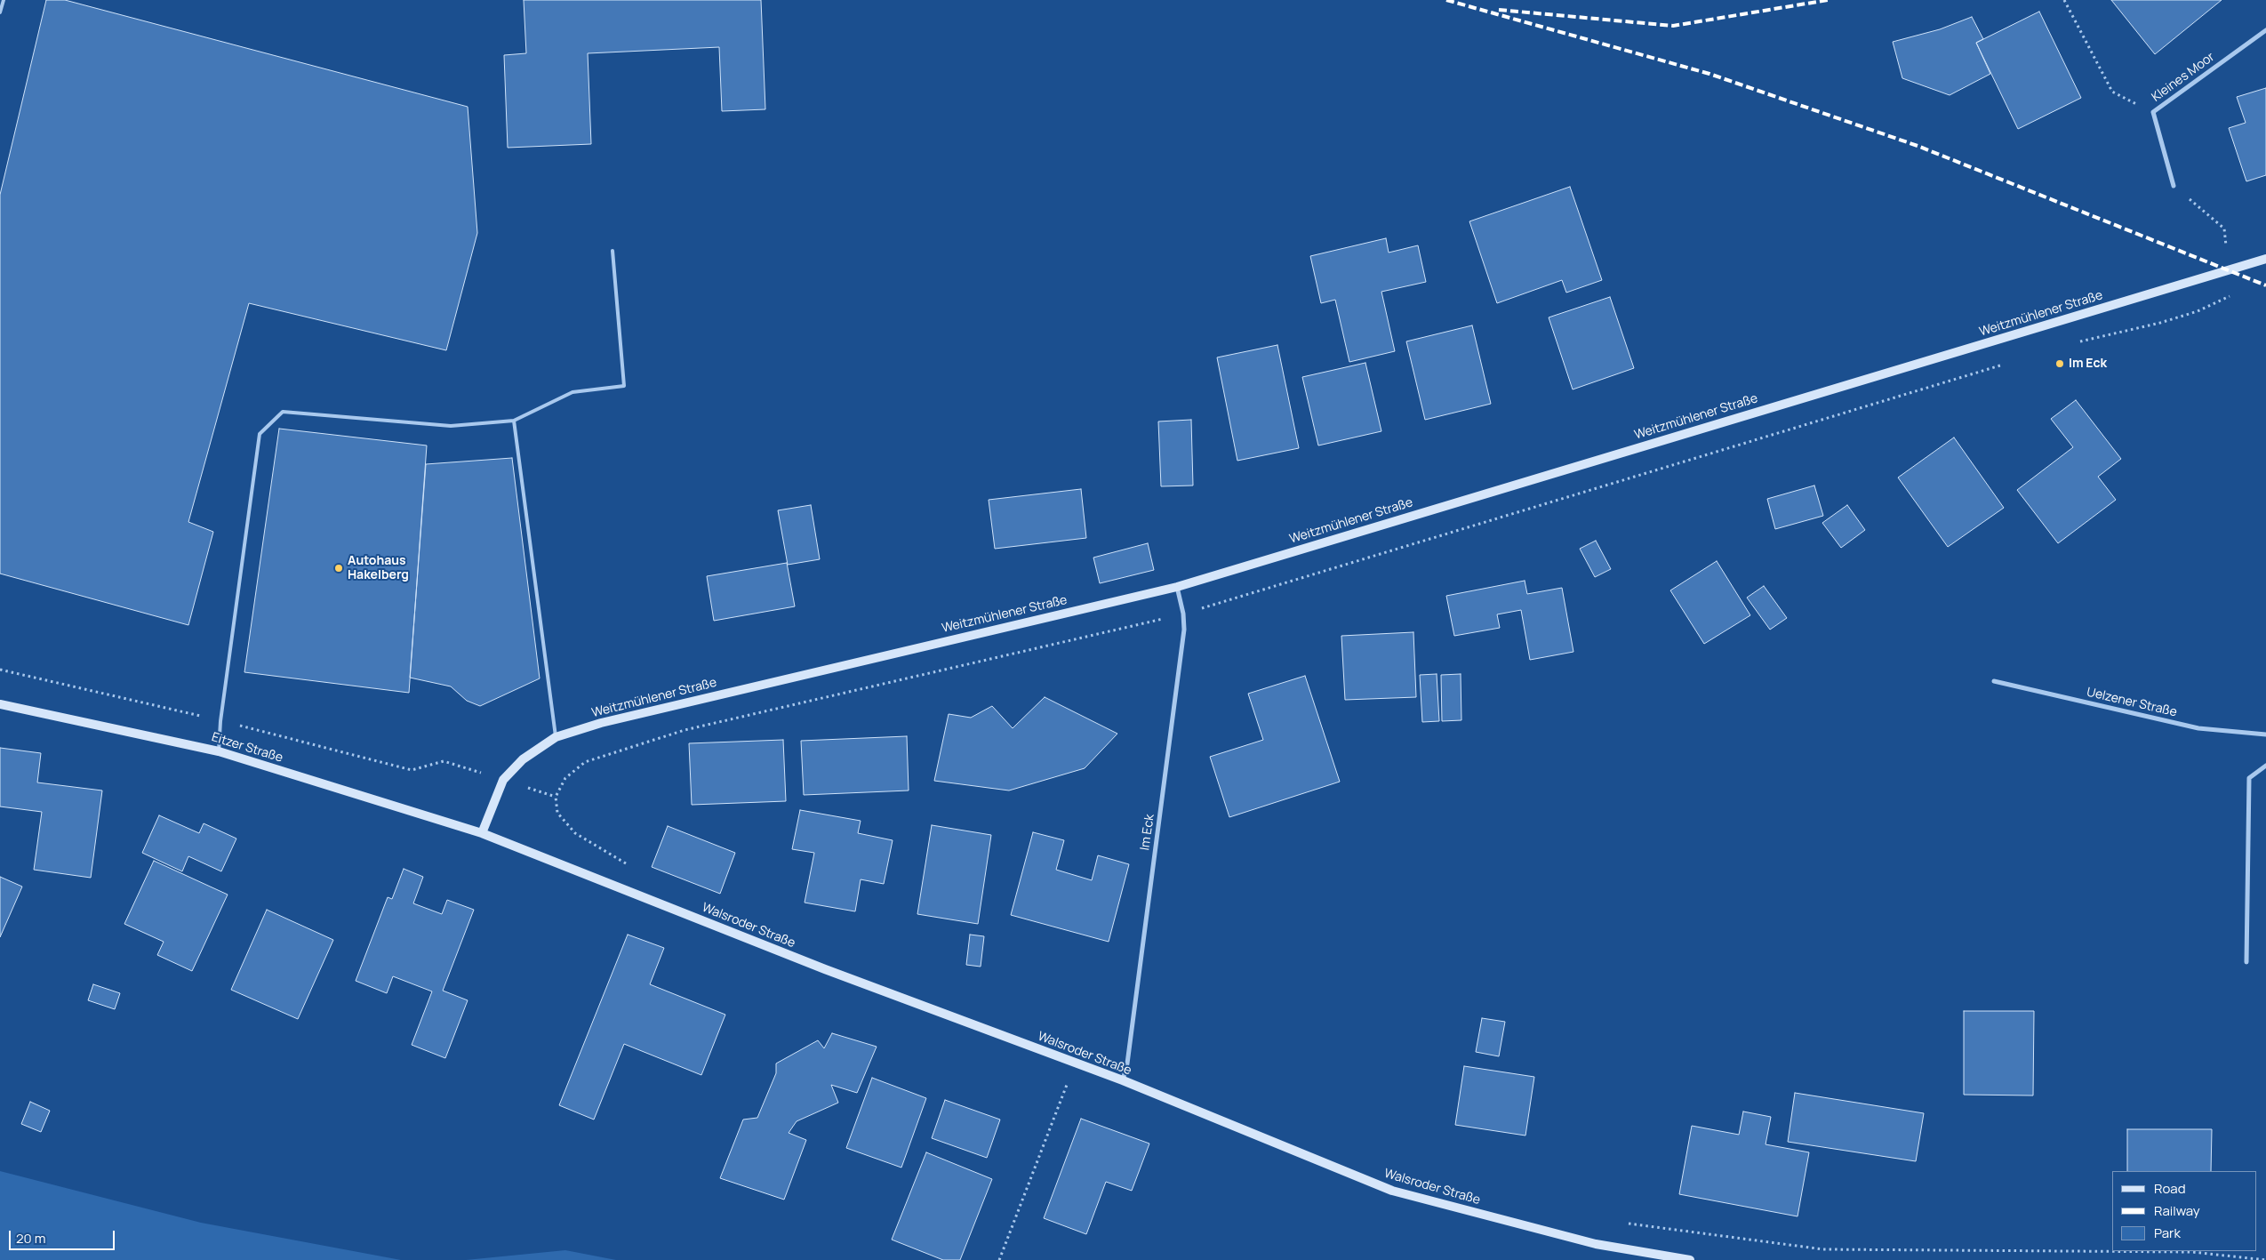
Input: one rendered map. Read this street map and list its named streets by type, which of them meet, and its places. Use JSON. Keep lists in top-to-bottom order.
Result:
{
  "streets": {
    "street": [
      "Kleines Moor",
      "Weitzmühlener Straße",
      "Uelzener Straße",
      "Eitzer Straße",
      "Im Eck",
      "Walsroder Straße"
    ]
  },
  "crossings": [
    ["Weitzmühlener Straße", "Eitzer Straße"],
    ["Weitzmühlener Straße", "Im Eck"],
    ["Weitzmühlener Straße", "Walsroder Straße"],
    ["Eitzer Straße", "Walsroder Straße"],
    ["Im Eck", "Walsroder Straße"]
  ],
  "places": ["Im Eck", "Autohaus Hakelberg"],
  "legend": ["Road", "Railway", "Park"],
  "scale_bar": "20 m"
}
